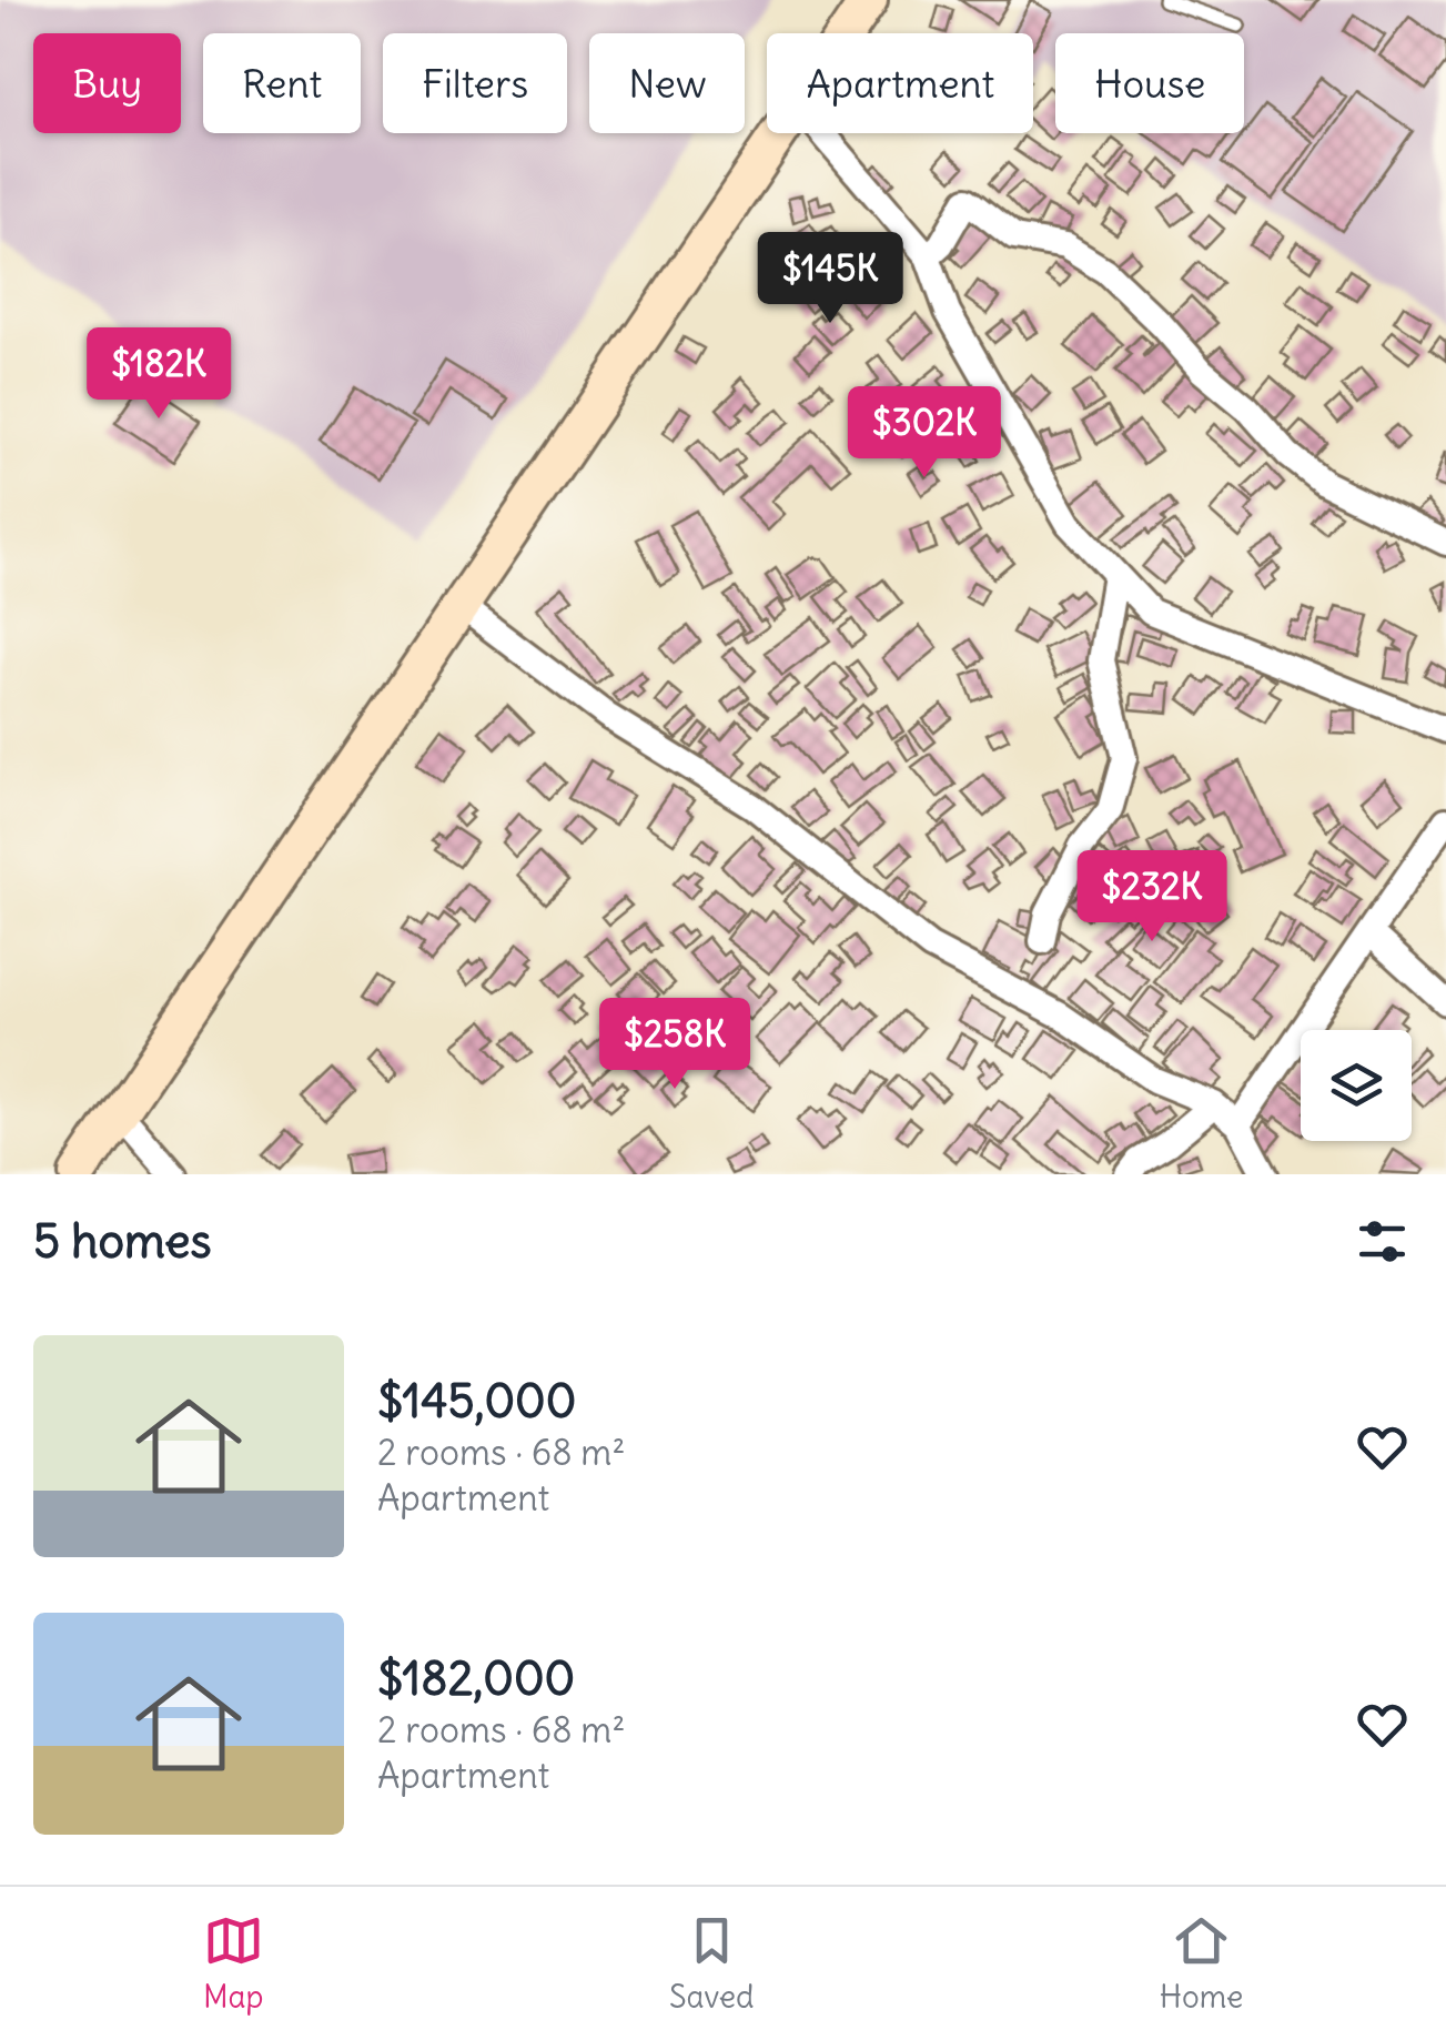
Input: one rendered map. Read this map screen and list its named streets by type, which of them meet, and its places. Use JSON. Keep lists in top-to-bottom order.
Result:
{
  "page": {
    "chip": [
      "Buy",
      "Rent",
      "Filters",
      "New",
      "Apartment",
      "House"
    ],
    "price": [
      "$145K",
      "$182K",
      "$302K",
      "$232K",
      "$258K"
    ],
    "heading": "5 homes",
    "list": [
      {
        "name": "$145,000",
        "note": "2 rooms · 68 m² · Apartment"
      },
      {
        "name": "$182,000",
        "note": "2 rooms · 68 m² · Apartment"
      }
    ],
    "tabs": ["Map", "Saved", "Home"]
  }
}
